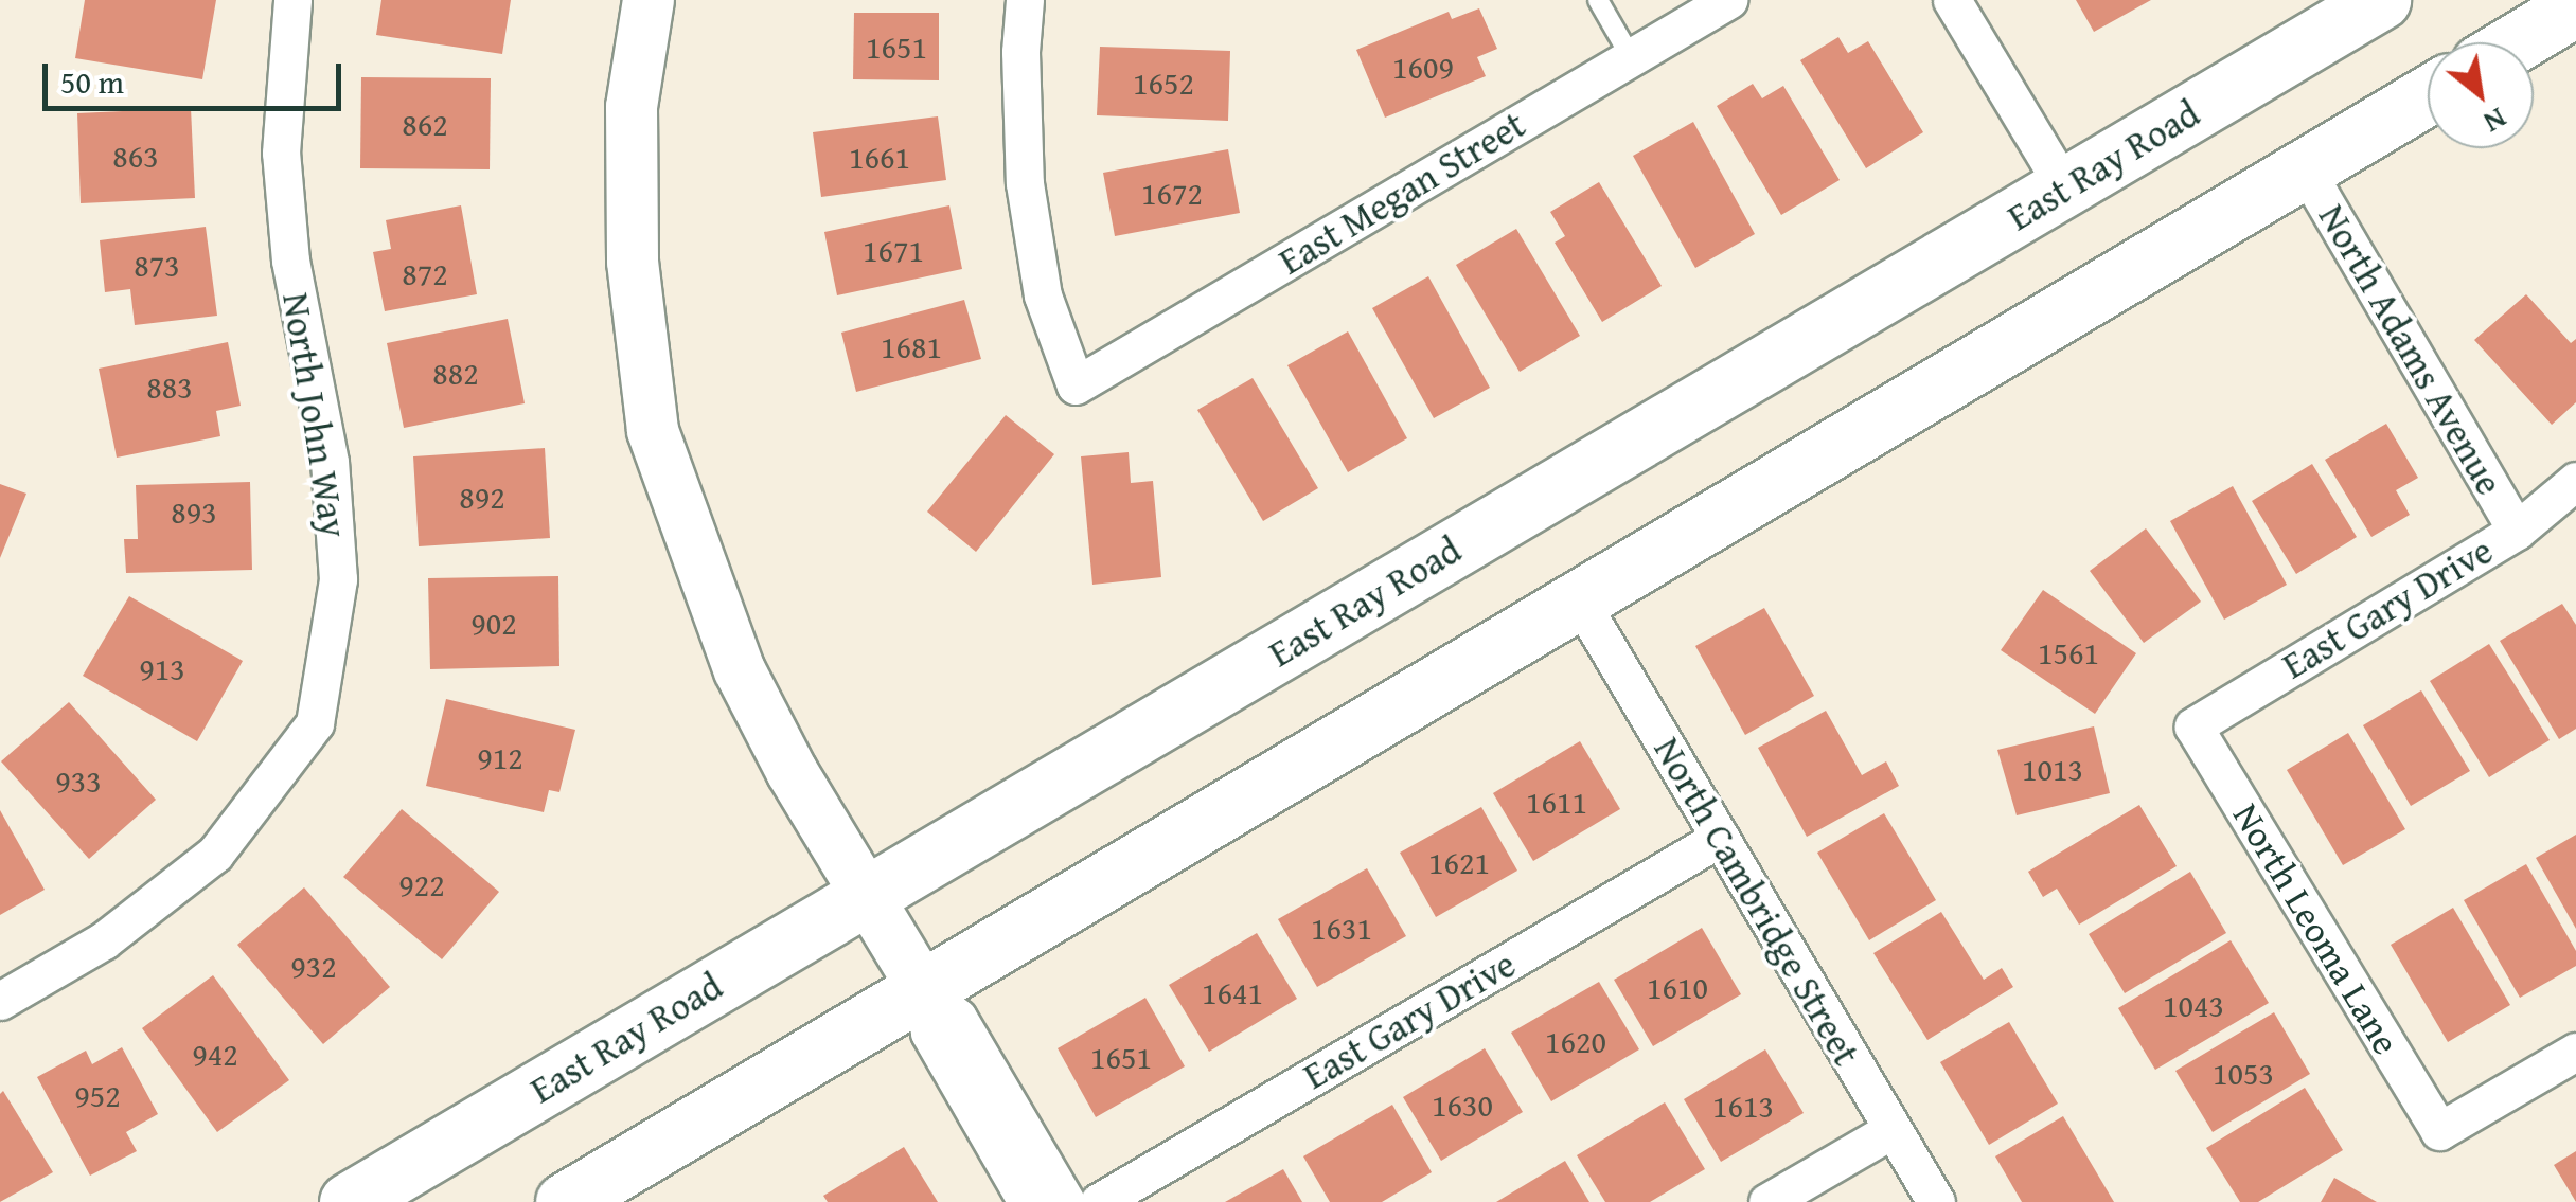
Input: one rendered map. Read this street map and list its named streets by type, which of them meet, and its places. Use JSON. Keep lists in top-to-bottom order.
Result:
{
  "streets": {
    "main road": ["East Ray Road"],
    "street": [
      "East Megan Street",
      "North Adams Avenue",
      "North John Way",
      "East Gary Drive",
      "North Cambridge Street",
      "North Leoma Lane"
    ]
  },
  "crossings": [
    ["North Adams Avenue", "East Gary Drive"],
    ["East Gary Drive", "North Cambridge Street"],
    ["East Gary Drive", "North Leoma Lane"]
  ],
  "house_numbers": [
    "1651",
    "1609",
    "1652",
    "862",
    "863",
    "1661",
    "1672",
    "1671",
    "873",
    "872",
    "1681",
    "882",
    "883",
    "892",
    "893",
    "902",
    "1561",
    "913",
    "912",
    "1013",
    "933",
    "1611",
    "1621",
    "922",
    "1631",
    "932",
    "1610",
    "1641",
    "1043",
    "1620",
    "942",
    "1651",
    "1053",
    "952",
    "1630",
    "1613"
  ],
  "scale_bar": "50 m",
  "north": "bottom right"
}
